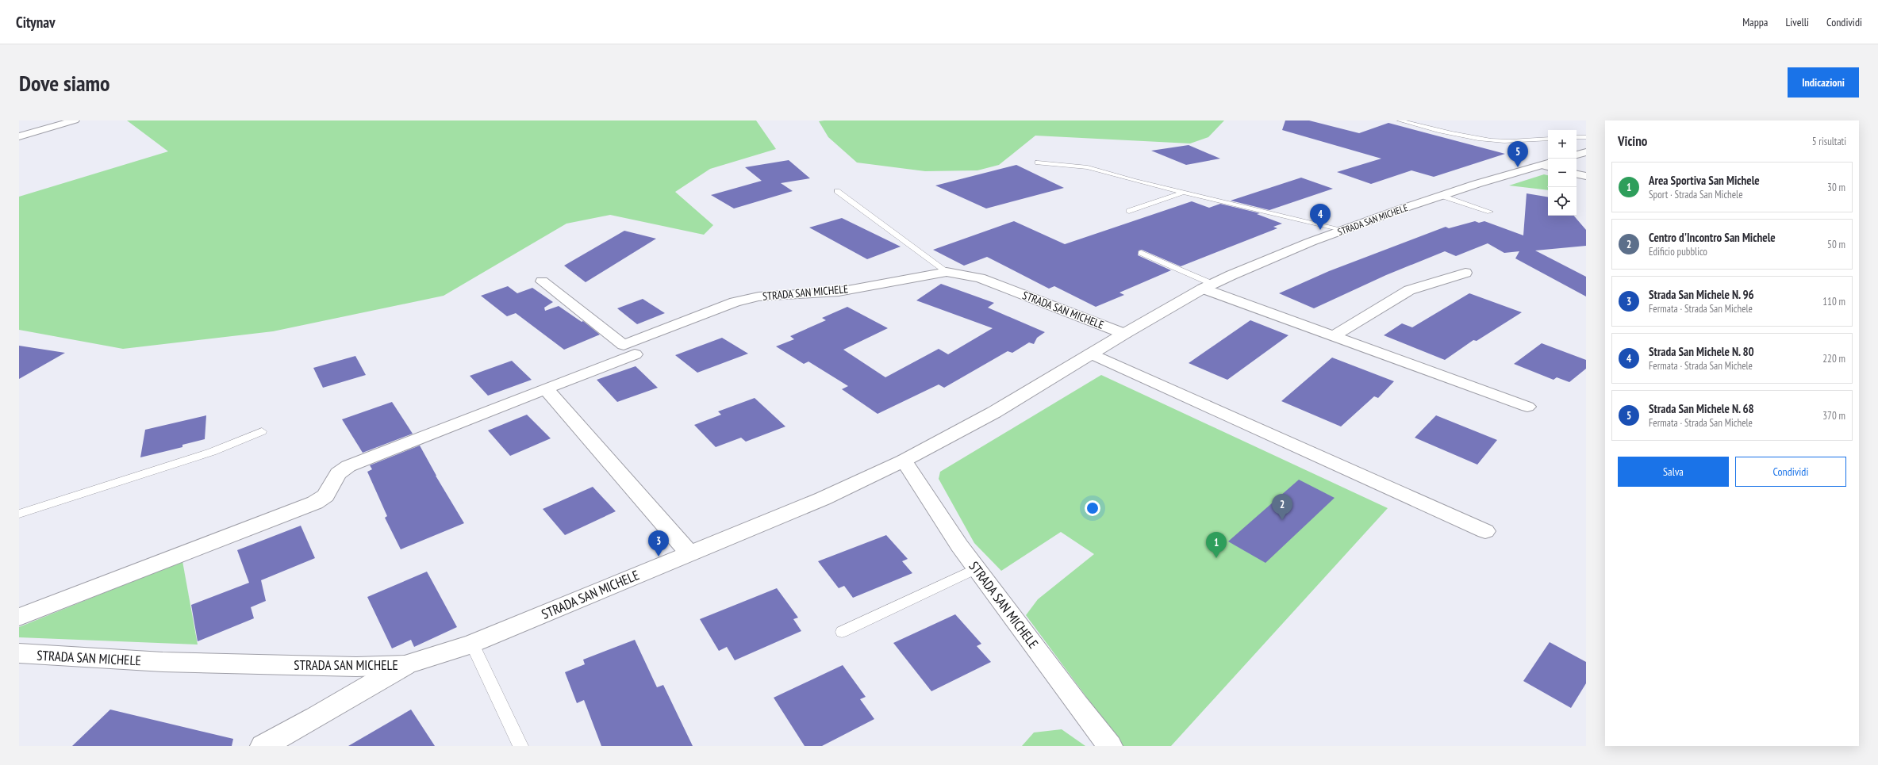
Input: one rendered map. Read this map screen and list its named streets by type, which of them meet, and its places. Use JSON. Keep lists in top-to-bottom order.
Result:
{
  "streets": {
    "street": ["STRADA SAN MICHELE"]
  },
  "page": {
    "header": "Citynav",
    "nav": ["Mappa", "Livelli", "Condividi"],
    "buttons": [
      "Indicazioni",
      ["Salva", "Condividi"]
    ],
    "title": "Dove siamo",
    "heading": ["Vicino", "5 risultati"],
    "map_buttons": ["+", "−"],
    "pins": [
      "5",
      "4",
      "2",
      "3",
      "1"
    ],
    "list": [
      {
        "mark": "1",
        "name": "Area Sportiva San Michele",
        "note": "Sport · Strada San Michele",
        "value": "30 m"
      },
      {
        "mark": "2",
        "name": "Centro d'Incontro San Michele",
        "note": "Edificio pubblico",
        "value": "50 m"
      },
      {
        "mark": "3",
        "name": "Strada San Michele N. 96",
        "note": "Fermata · Strada San Michele",
        "value": "110 m"
      },
      {
        "mark": "4",
        "name": "Strada San Michele N. 80",
        "note": "Fermata · Strada San Michele",
        "value": "220 m"
      },
      {
        "mark": "5",
        "name": "Strada San Michele N. 68",
        "note": "Fermata · Strada San Michele",
        "value": "370 m"
      }
    ]
  }
}
